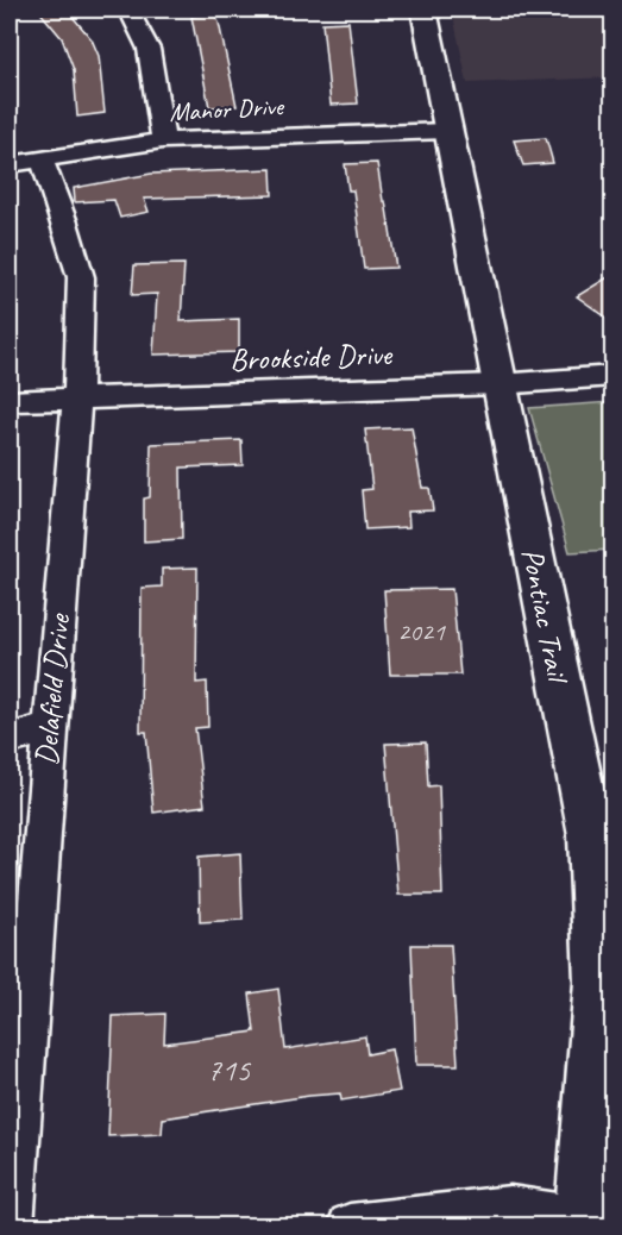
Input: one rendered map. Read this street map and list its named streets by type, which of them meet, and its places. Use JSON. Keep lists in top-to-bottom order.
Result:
{
  "streets": {
    "main road": ["Pontiac Trail"],
    "street": ["Manor Drive", "Brookside Drive", "Delafield Drive"]
  },
  "crossings": [
    ["Manor Drive", "Pontiac Trail"],
    ["Manor Drive", "Delafield Drive"],
    ["Brookside Drive", "Pontiac Trail"],
    ["Brookside Drive", "Delafield Drive"]
  ],
  "house_numbers": ["2021", "715"]
}
